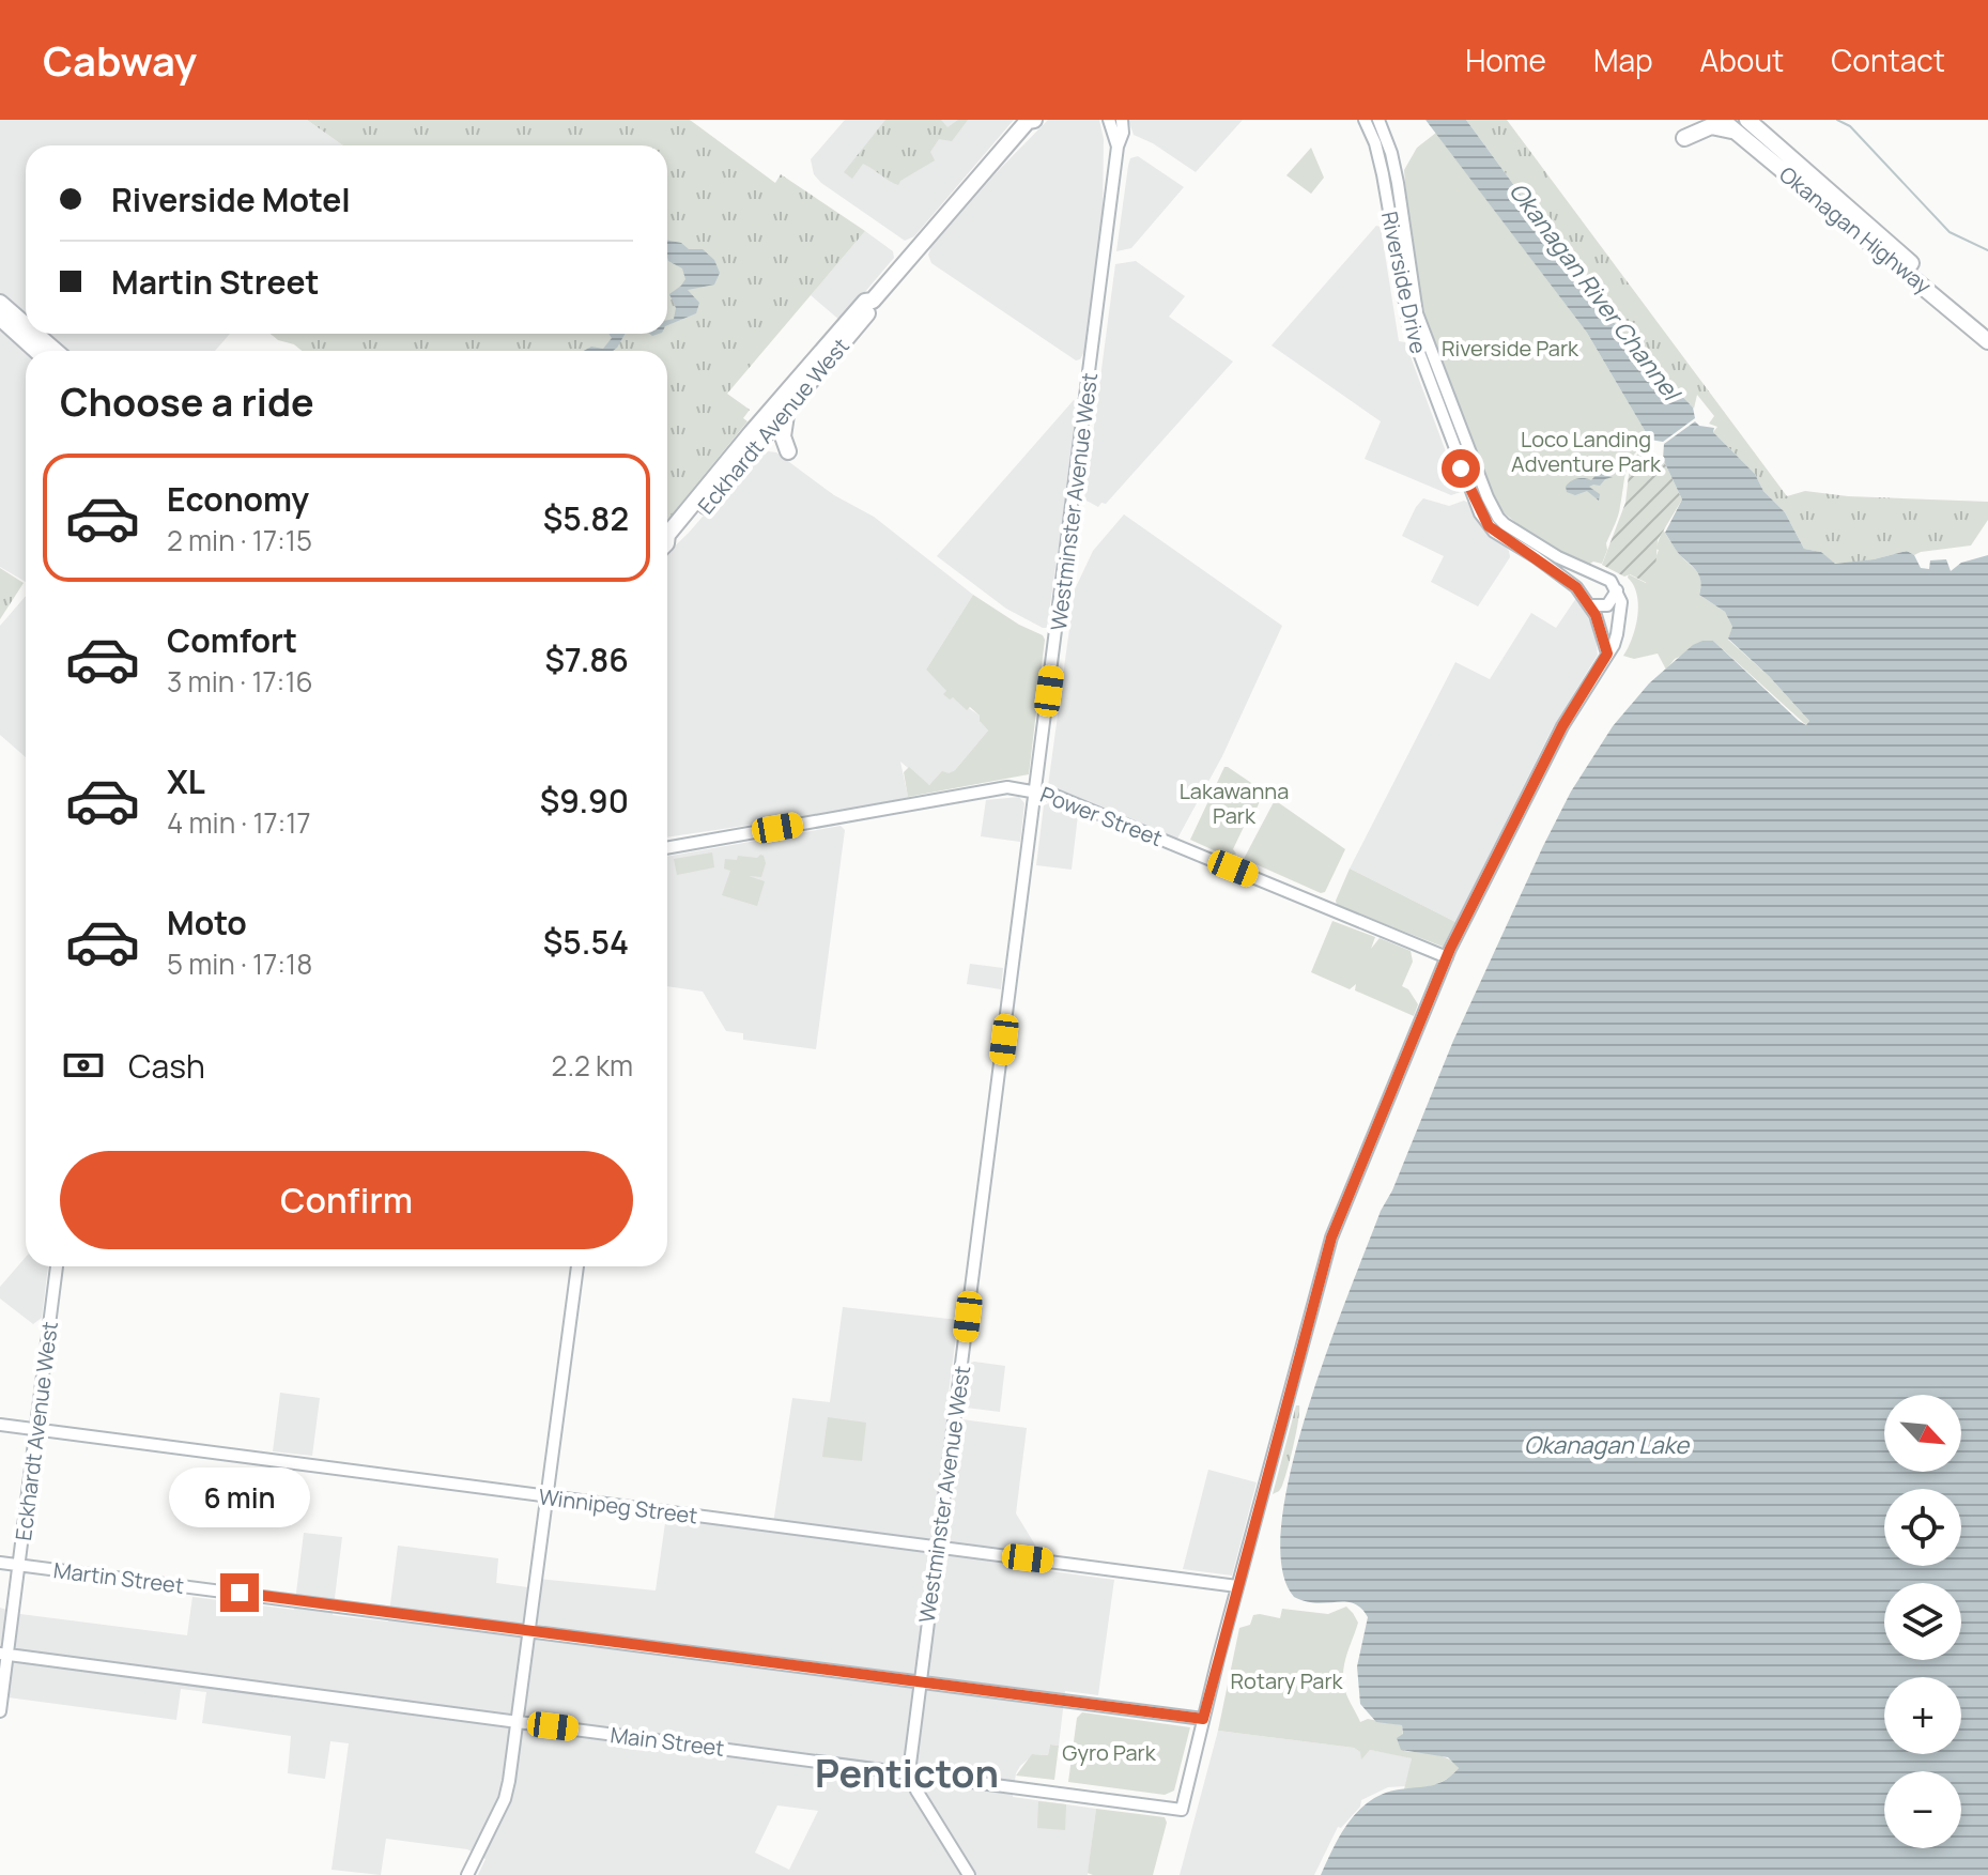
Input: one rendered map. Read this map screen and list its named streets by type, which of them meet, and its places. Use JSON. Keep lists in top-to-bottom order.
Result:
{
  "streets": {
    "highway": ["Okanagan Highway", "Eckhardt Avenue West"],
    "street": [
      "Riverside Drive",
      "Westminster Avenue West",
      "Power Street",
      "Winnipeg Street",
      "Martin Street",
      "Main Street"
    ]
  },
  "crossings": [
    ["Eckhardt Avenue West", "Winnipeg Street"],
    ["Eckhardt Avenue West", "Martin Street"],
    ["Eckhardt Avenue West", "Main Street"],
    ["Westminster Avenue West", "Power Street"],
    ["Westminster Avenue West", "Winnipeg Street"],
    ["Westminster Avenue West", "Martin Street"],
    ["Westminster Avenue West", "Main Street"],
    ["Martin Street", "Main Street"]
  ],
  "districts": ["Penticton"],
  "water": ["Okanagan River Channel", "Okanagan Lake"],
  "parks": [
    "Riverside Park",
    "Loco Landing Adventure Park",
    "Lakawanna Park",
    "Rotary Park",
    "Gyro Park"
  ],
  "north": "bottom right",
  "page": {
    "header": "Cabway",
    "nav": [
      "Home",
      "Map",
      "About",
      "Contact"
    ],
    "banner": ["Riverside Motel", "Martin Street"],
    "heading": "Choose a ride",
    "list": [
      {
        "name": "Economy",
        "note": "2 min · 17:15",
        "value": "$5.82"
      },
      {
        "name": "Comfort",
        "note": "3 min · 17:16",
        "value": "$7.86"
      },
      {
        "name": "XL",
        "note": "4 min · 17:17",
        "value": "$9.90"
      },
      {
        "name": "Moto",
        "note": "5 min · 17:18",
        "value": "$5.54"
      }
    ],
    "pay": ["Cash", "2.2 km"],
    "buttons": "Confirm",
    "map_buttons": ["+", "−"],
    "bubble": "6 min"
  }
}
